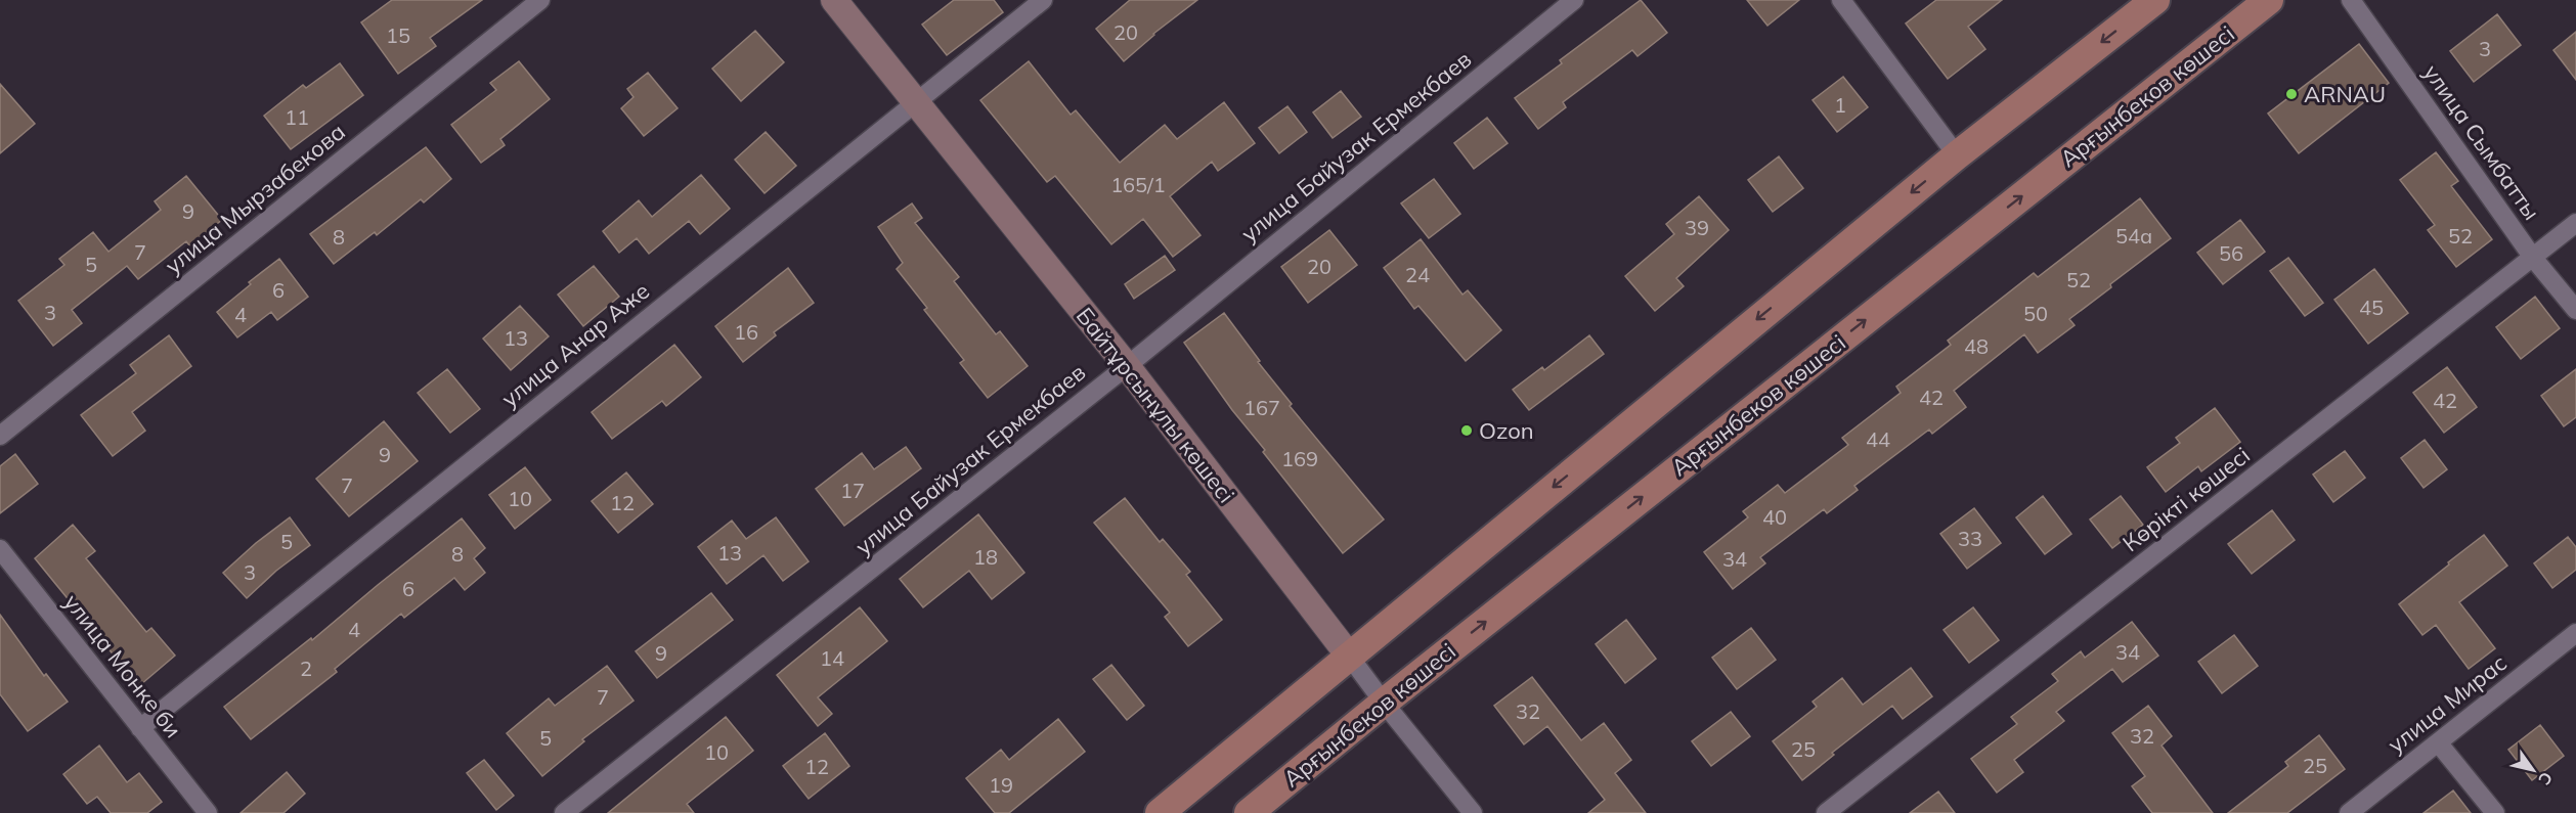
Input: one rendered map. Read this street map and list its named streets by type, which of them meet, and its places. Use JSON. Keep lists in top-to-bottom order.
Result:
{
  "streets": {
    "main road": ["Арғынбеков көшесі", "Байтұрсынұлы көшесі"],
    "street": [
      "улица Сымбатты",
      "улица Байузак Ермекбаев",
      "улица Мырзабекова",
      "улица Анар Аже",
      "Көрікті көшесі",
      "улица Монке би",
      "улица Мирас"
    ]
  },
  "crossings": [
    ["Арғынбеков көшесі", "Байтұрсынұлы көшесі"],
    ["улица Сымбатты", "Көрікті көшесі"],
    ["улица Байузак Ермекбаев", "Байтұрсынұлы көшесі"],
    ["улица Анар Аже", "Байтұрсынұлы көшесі"],
    ["улица Анар Аже", "улица Монке би"]
  ],
  "places": ["ARNAU", "Ozon"],
  "house_numbers": [
    "20",
    "15",
    "3",
    "1",
    "11",
    "165/1",
    "9",
    "39",
    "54а",
    "52",
    "8",
    "7",
    "56",
    "5",
    "20",
    "24",
    "52",
    "6",
    "45",
    "3",
    "50",
    "4",
    "16",
    "13",
    "48",
    "42",
    "42",
    "167",
    "44",
    "9",
    "169",
    "7",
    "17",
    "10",
    "12",
    "40",
    "33",
    "5",
    "13",
    "8",
    "18",
    "34",
    "3",
    "6",
    "4",
    "34",
    "9",
    "14",
    "2",
    "7",
    "32",
    "32",
    "5",
    "25",
    "10",
    "25",
    "12",
    "19"
  ],
  "north": "bottom right"
}
